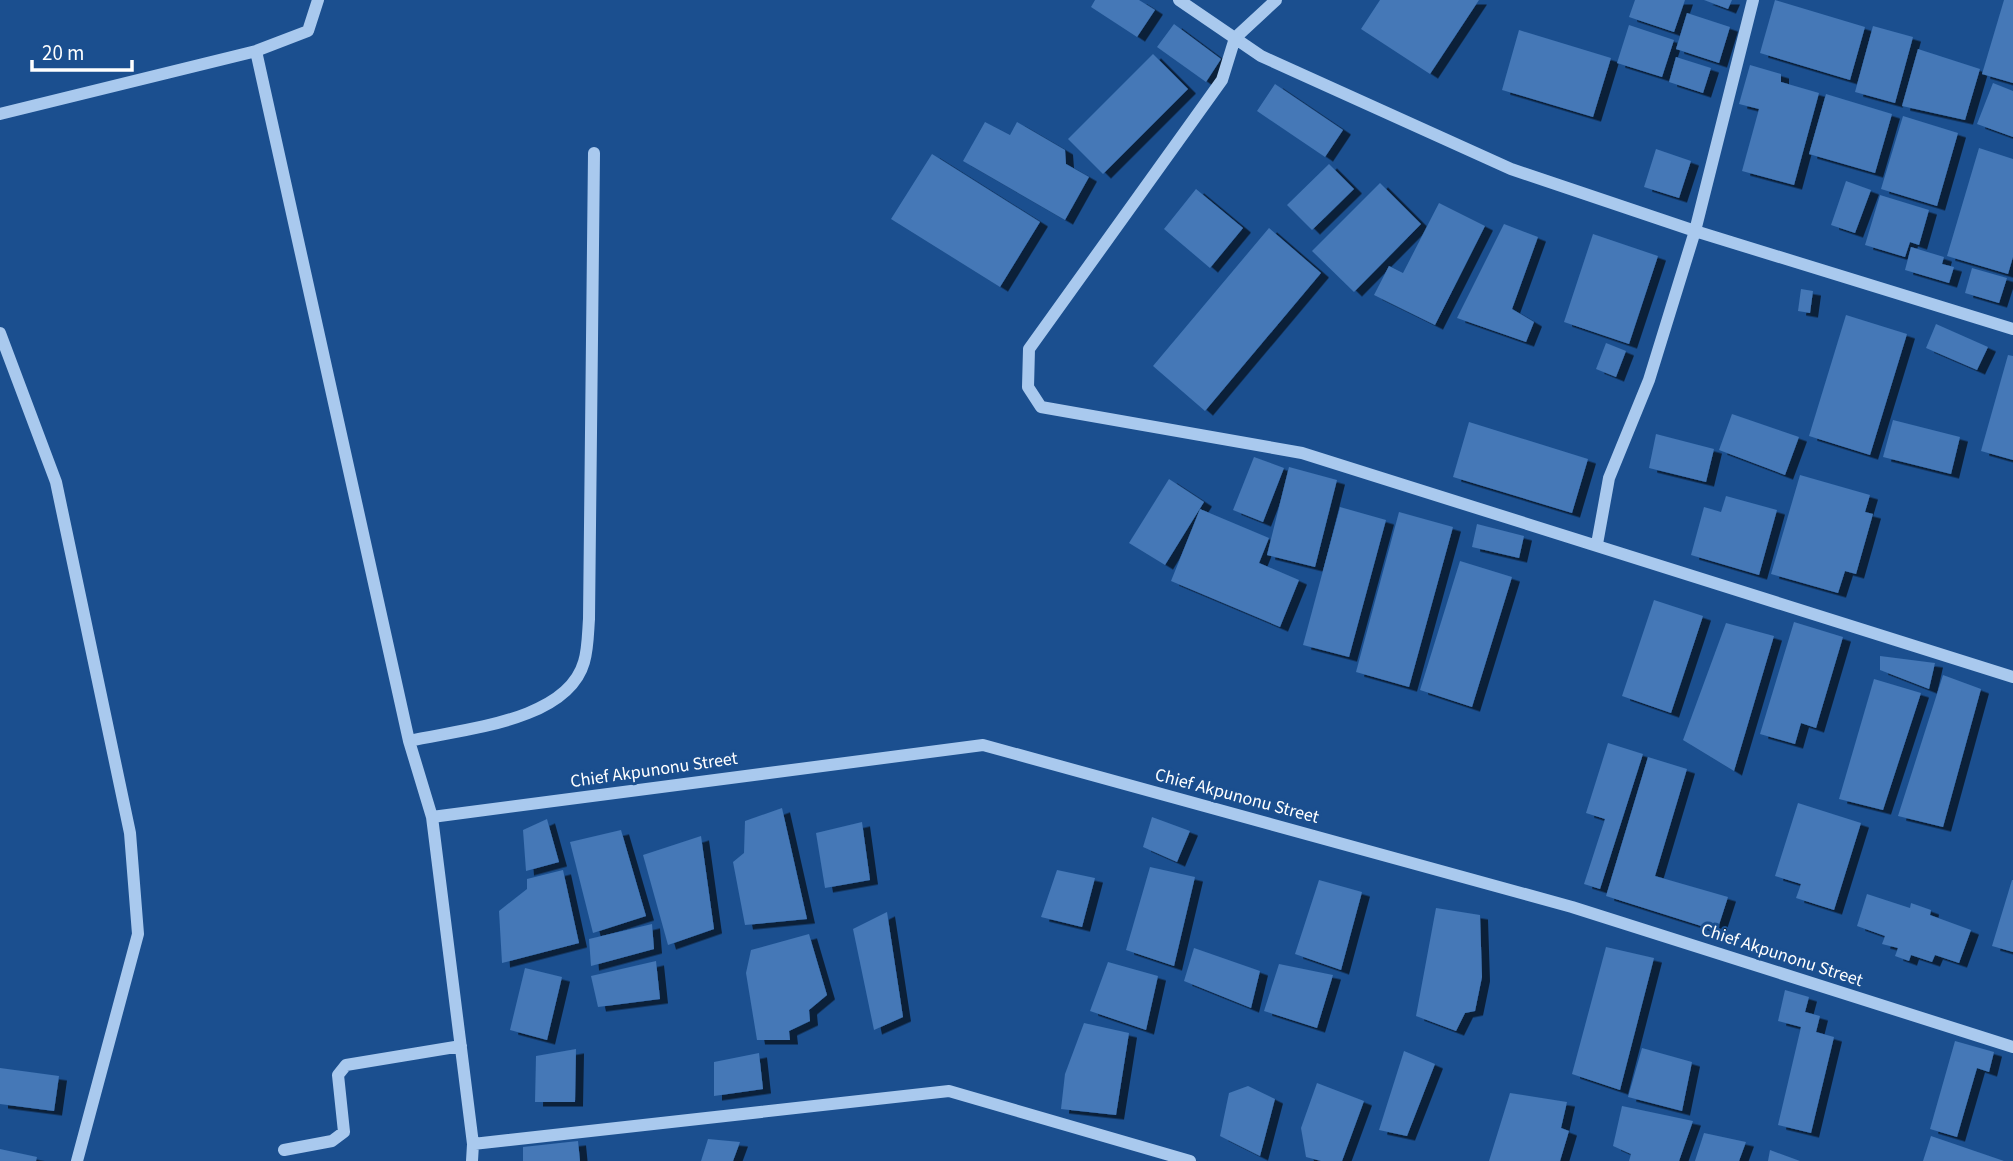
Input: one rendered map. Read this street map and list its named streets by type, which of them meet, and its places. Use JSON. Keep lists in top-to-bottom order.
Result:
{
  "streets": {
    "street": ["Chief Akpunonu Street"]
  },
  "scale_bar": "20 m"
}
